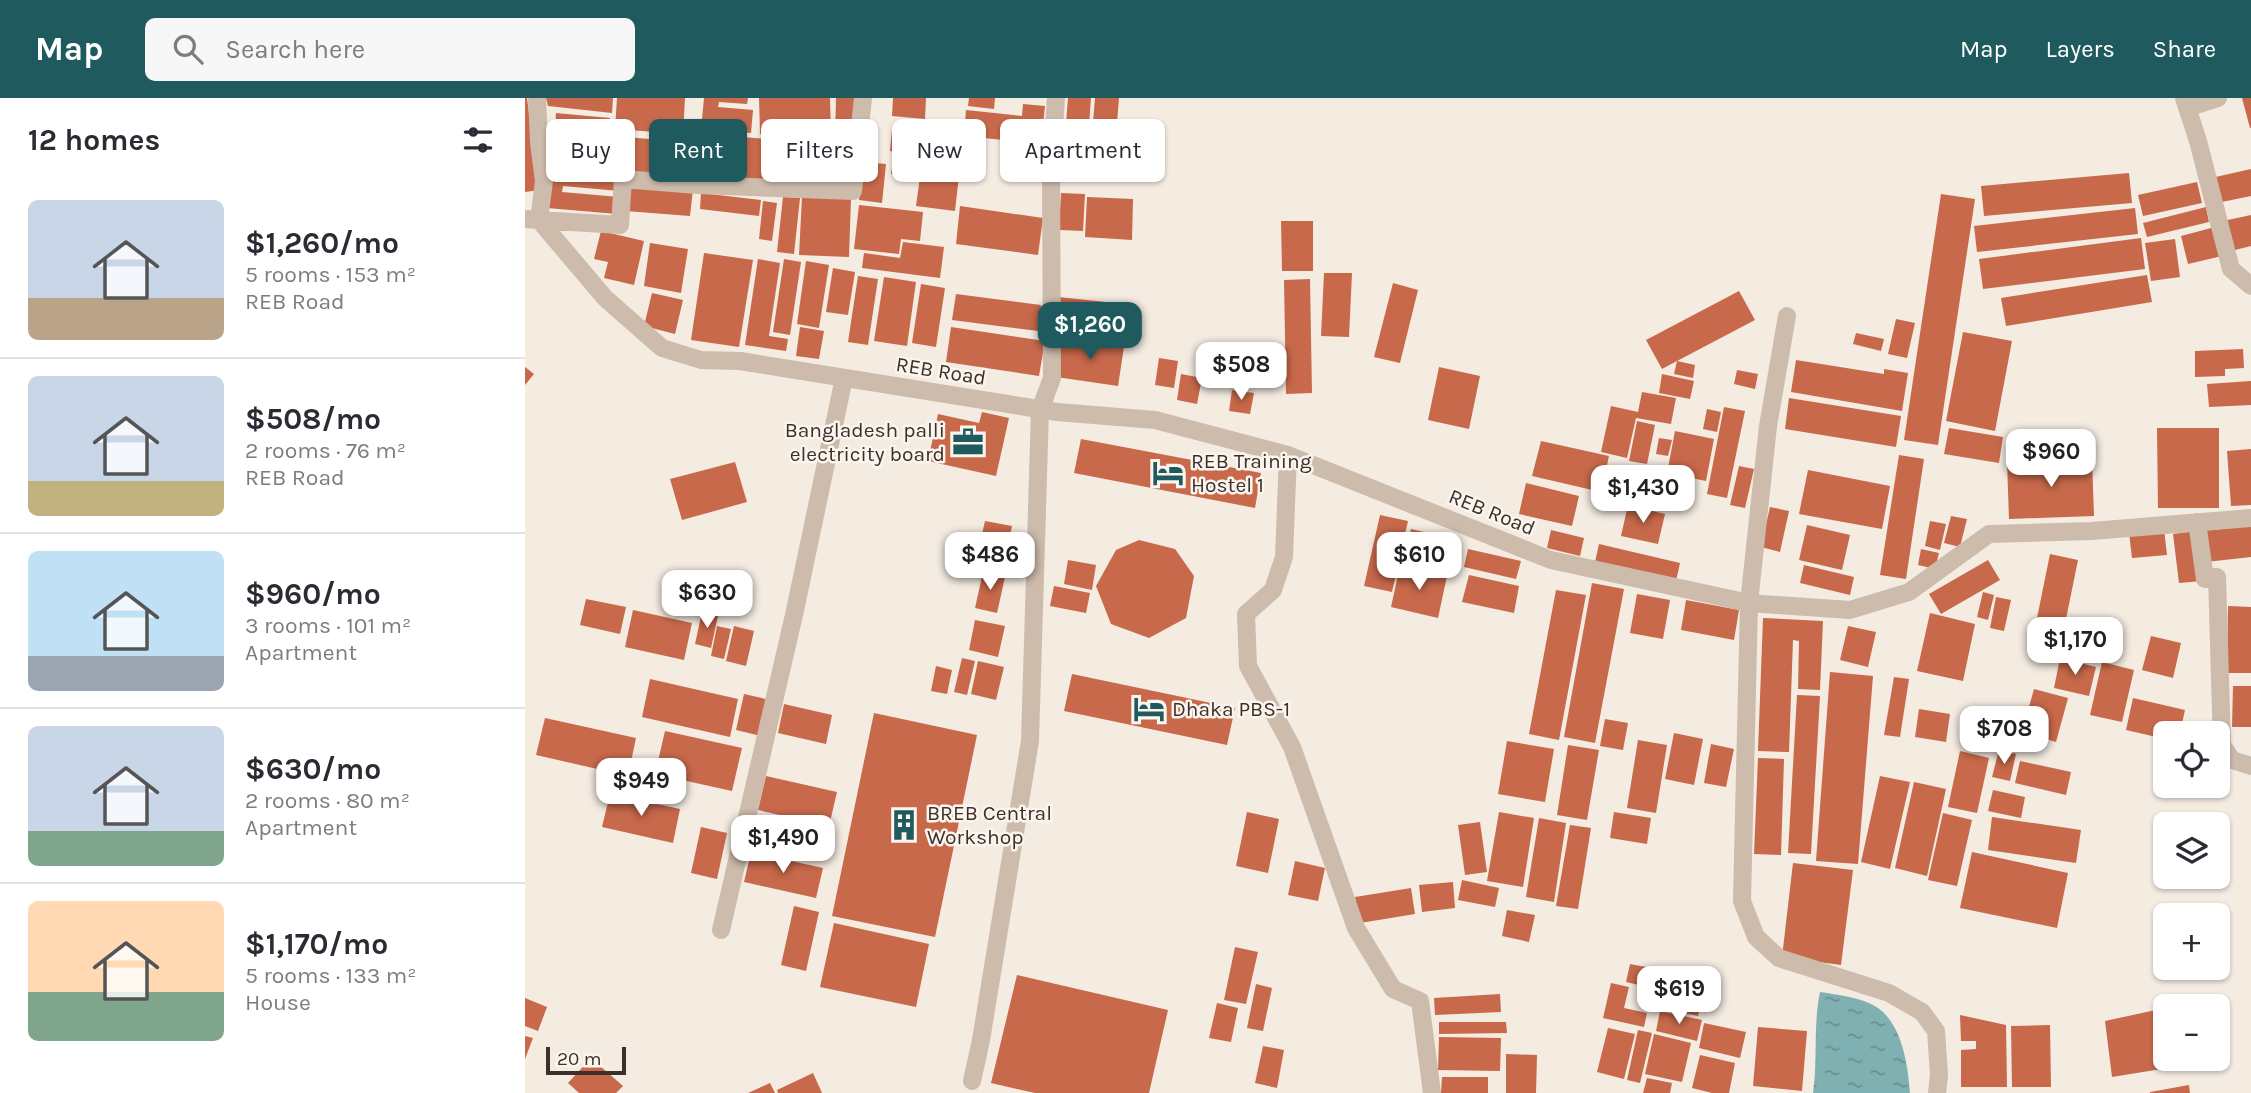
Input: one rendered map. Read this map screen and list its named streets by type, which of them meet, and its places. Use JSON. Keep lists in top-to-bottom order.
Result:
{
  "streets": {
    "street": ["REB Road"]
  },
  "places": {
    "office": ["Bangladesh palli electricity board"],
    "hotel": ["REB Training Hostel 1", "Dhaka PBS-1"],
    "building": ["BREB Central Workshop"]
  },
  "scale_bar": "20 m",
  "page": {
    "header": "Map",
    "search": "Search here",
    "nav": ["Map", "Layers", "Share"],
    "heading": "12 homes",
    "chip": [
      "Buy",
      "Rent",
      "Filters",
      "New",
      "Apartment"
    ],
    "list": [
      {
        "name": "$1,260/mo",
        "note": "5 rooms · 153 m² · REB Road"
      },
      {
        "name": "$508/mo",
        "note": "2 rooms · 76 m² · REB Road"
      },
      {
        "name": "$960/mo",
        "note": "3 rooms · 101 m² · Apartment"
      },
      {
        "name": "$630/mo",
        "note": "2 rooms · 80 m² · Apartment"
      },
      {
        "name": "$1,170/mo",
        "note": "5 rooms · 133 m² · House"
      }
    ],
    "price": [
      "$1,260",
      "$508",
      "$960",
      "$1,430",
      "$486",
      "$610",
      "$630",
      "$1,170",
      "$708",
      "$949",
      "$1,490",
      "$619"
    ],
    "map_buttons": ["+", "−"],
    "scale": "20 m"
  }
}
